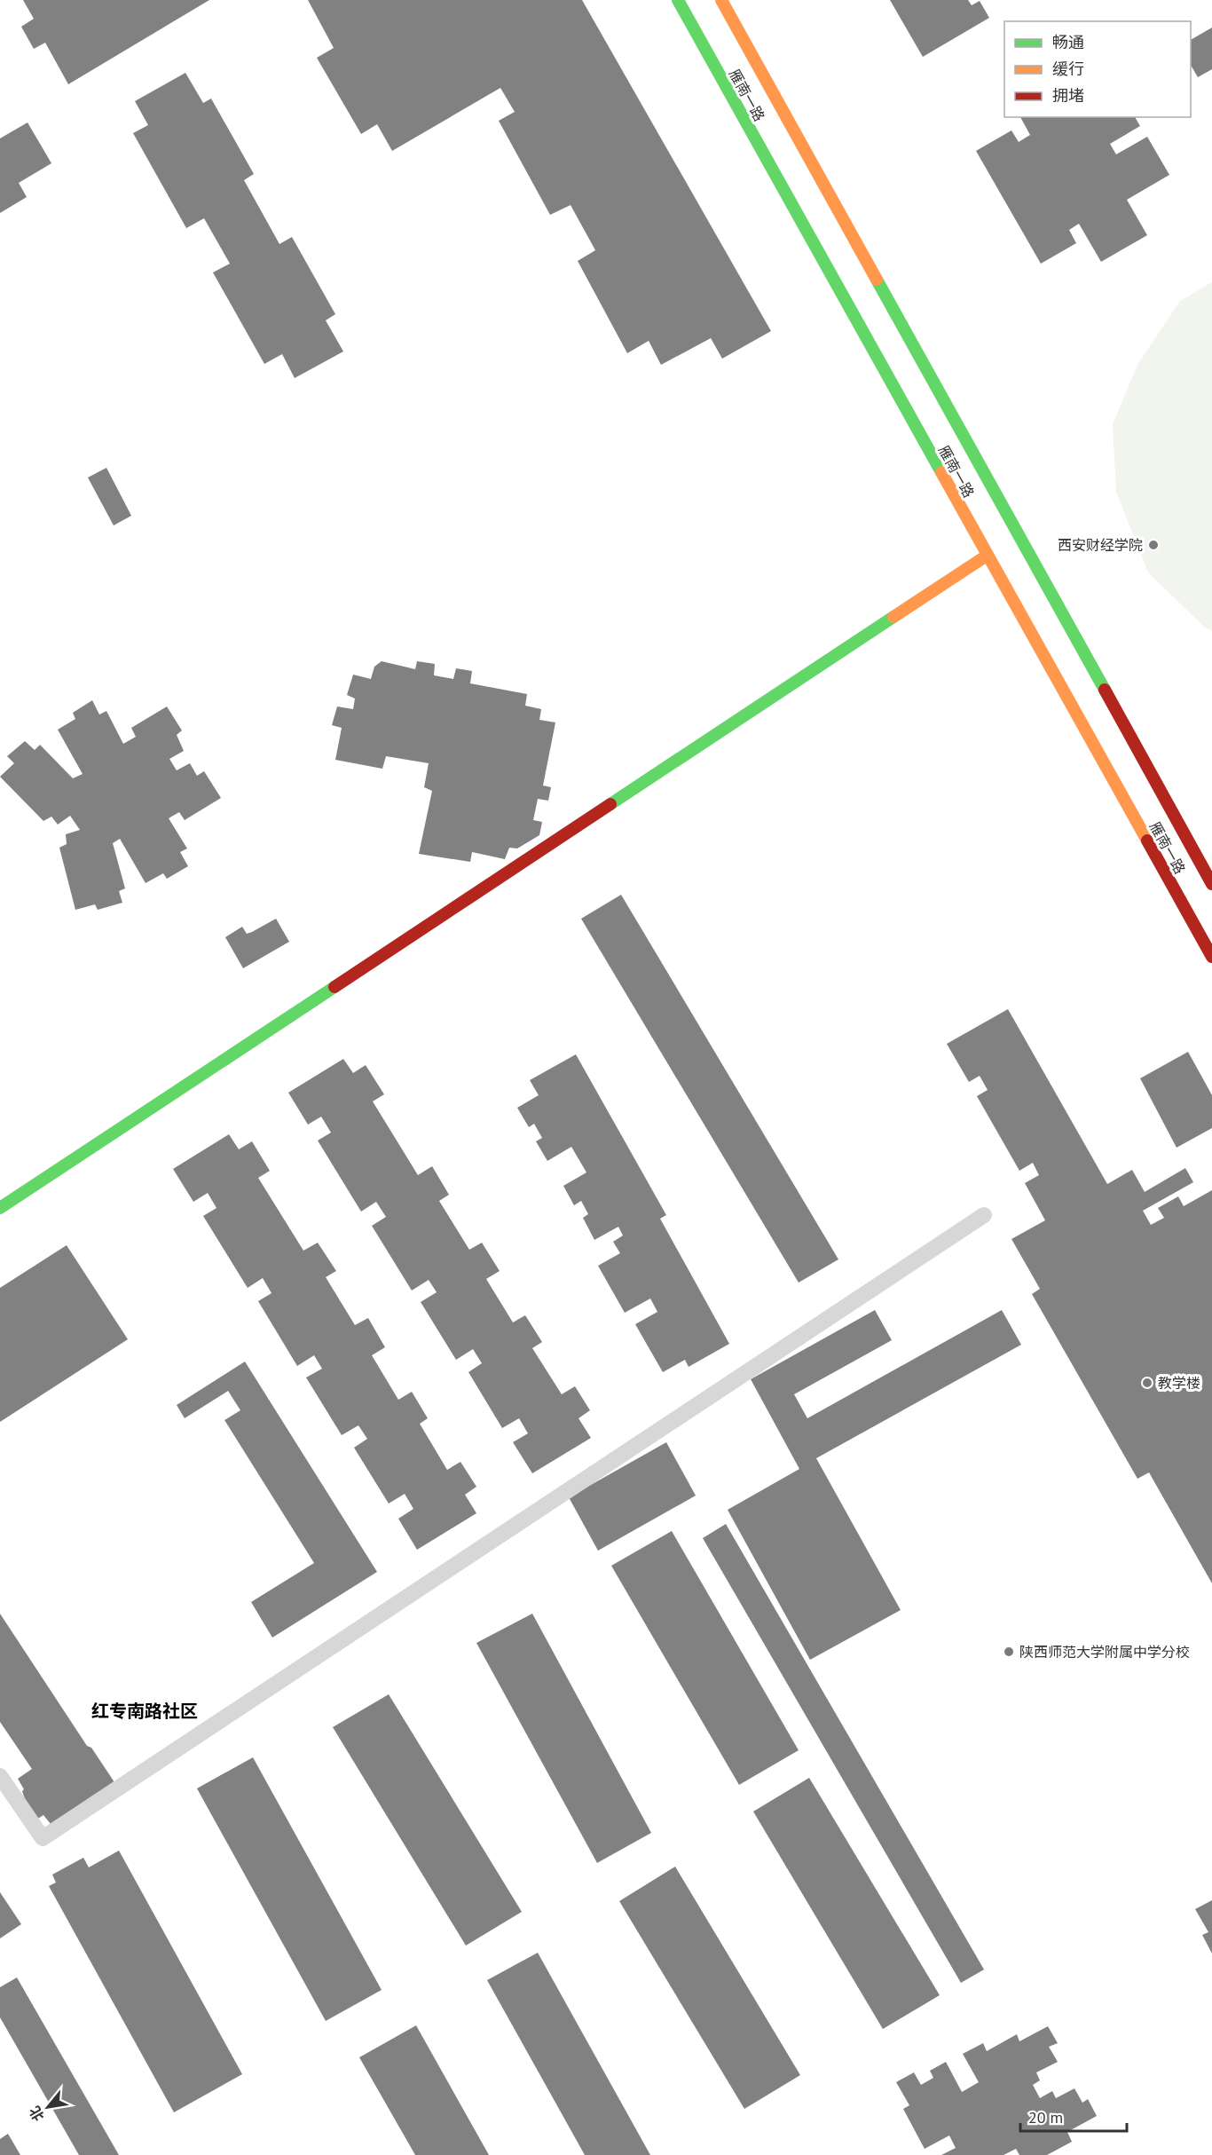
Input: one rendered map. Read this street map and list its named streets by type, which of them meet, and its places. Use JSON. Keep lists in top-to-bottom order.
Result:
{
  "streets": {
    "main road": ["雁南一路"]
  },
  "districts": ["红专南路社区"],
  "places": ["西安财经学院", "教学楼", "陕西师范大学附属中学分校"],
  "legend": ["畅通", "缓行", "拥堵"],
  "scale_bar": "20 m",
  "north": "bottom left"
}
